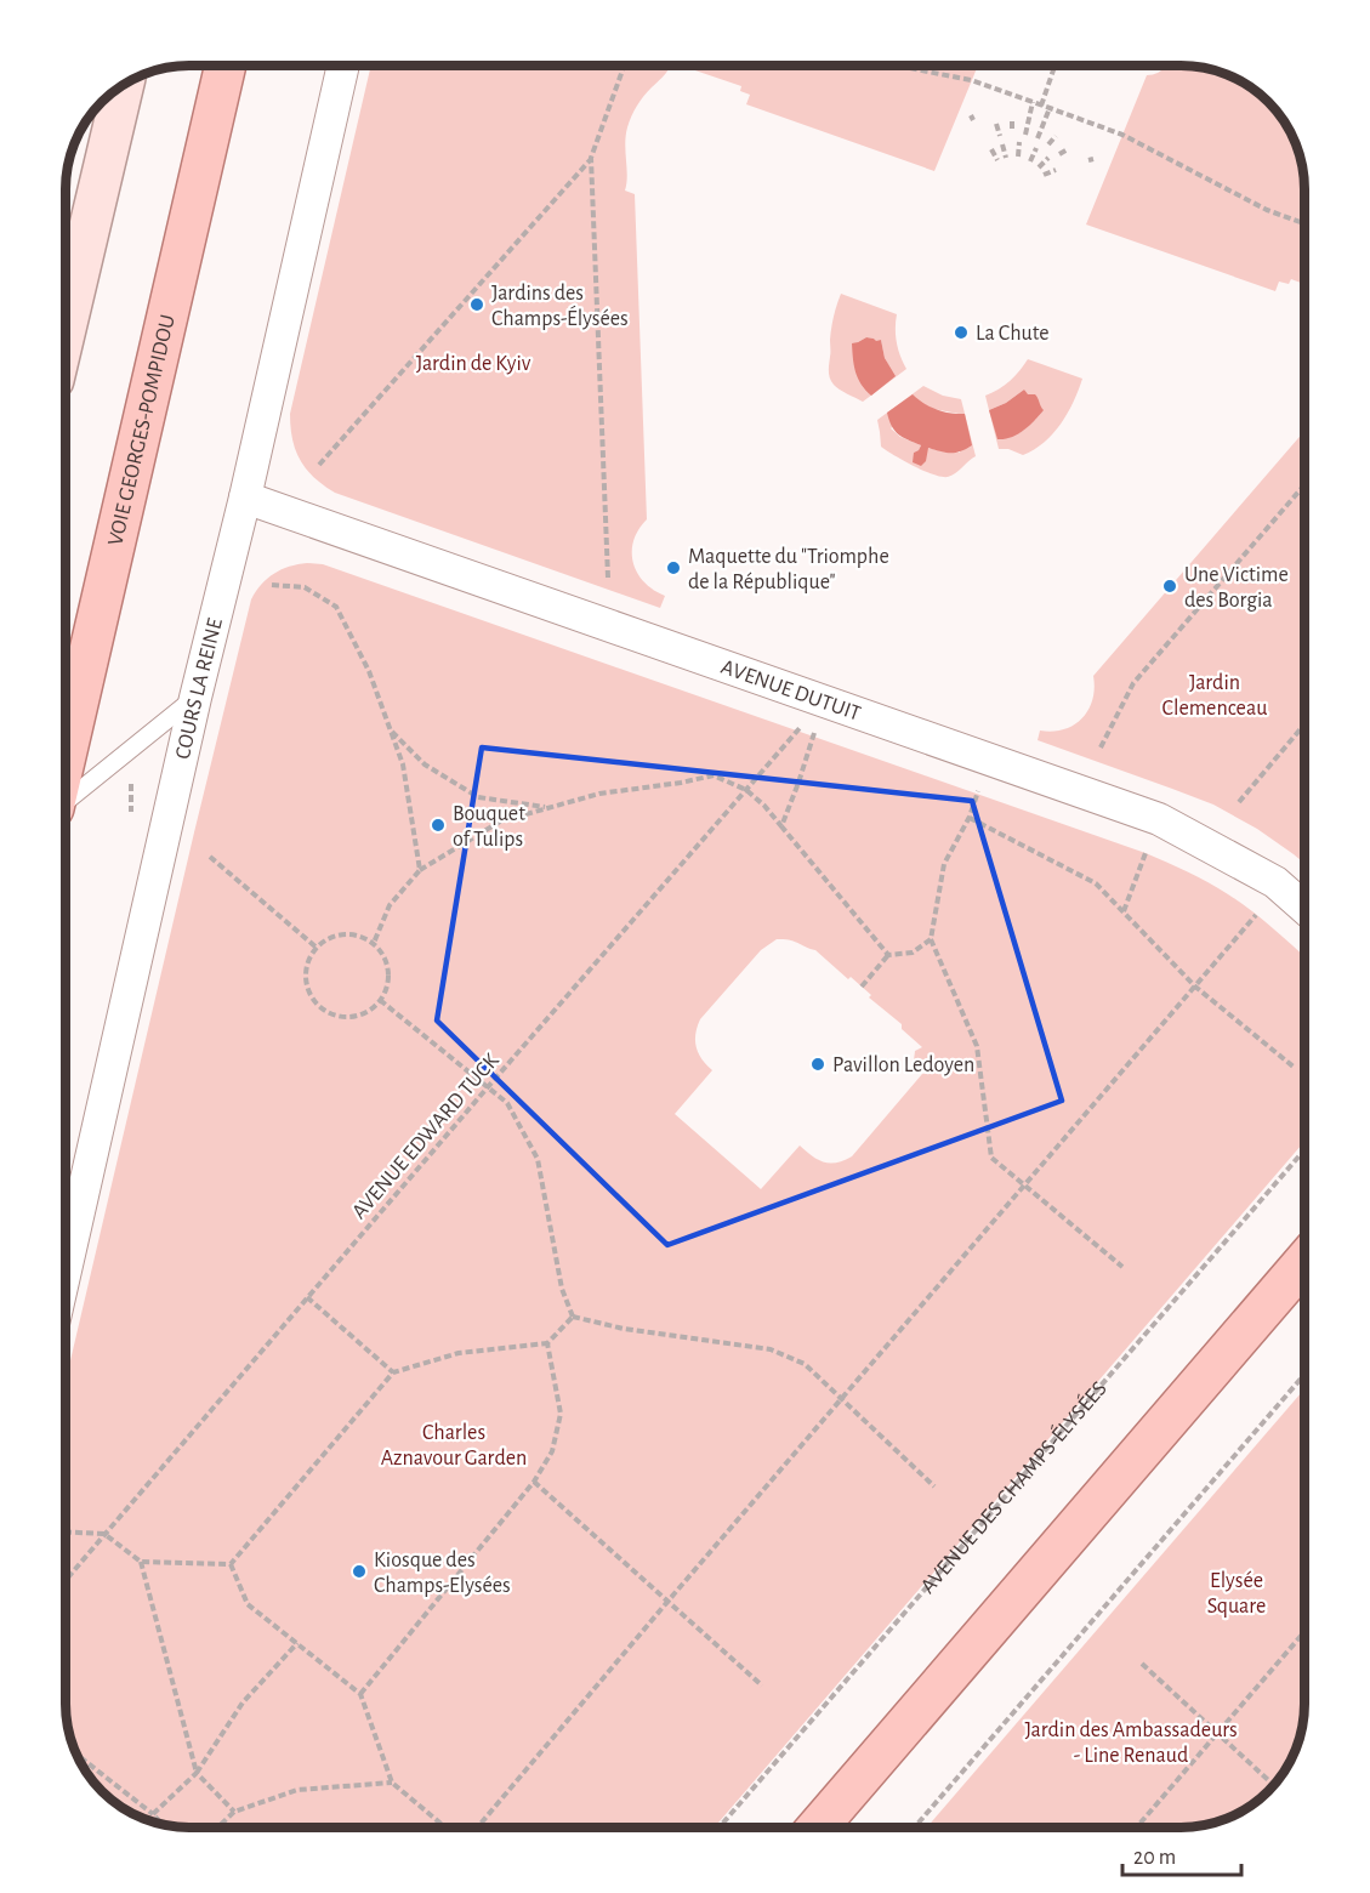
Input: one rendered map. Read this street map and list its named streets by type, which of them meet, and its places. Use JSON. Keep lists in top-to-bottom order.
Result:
{
  "streets": {
    "main road": ["VOIE GEORGES-POMPIDOU"],
    "street": ["COURS LA REINE", "AVENUE DUTUIT"],
    "path": ["AVENUE EDWARD TUCK", "AVENUE DES CHAMPS-ÉLYSÉES"]
  },
  "crossings": [
    ["COURS LA REINE", "AVENUE DUTUIT"],
    ["AVENUE DUTUIT", "AVENUE EDWARD TUCK"]
  ],
  "parks": [
    "Jardin de Kyiv",
    "Jardin Clemenceau",
    "Charles Aznavour Garden",
    "Elysée Square",
    "Jardin des Ambassadeurs - Line Renaud"
  ],
  "places": [
    "Jardins des Champs-Élysées",
    "La Chute",
    "Maquette du \"Triomphe de la République\"",
    "Une Victime des Borgia",
    "Bouquet of Tulips",
    "Pavillon Ledoyen",
    "Kiosque des Champs-Elysées"
  ],
  "scale_bar": "20 m"
}
